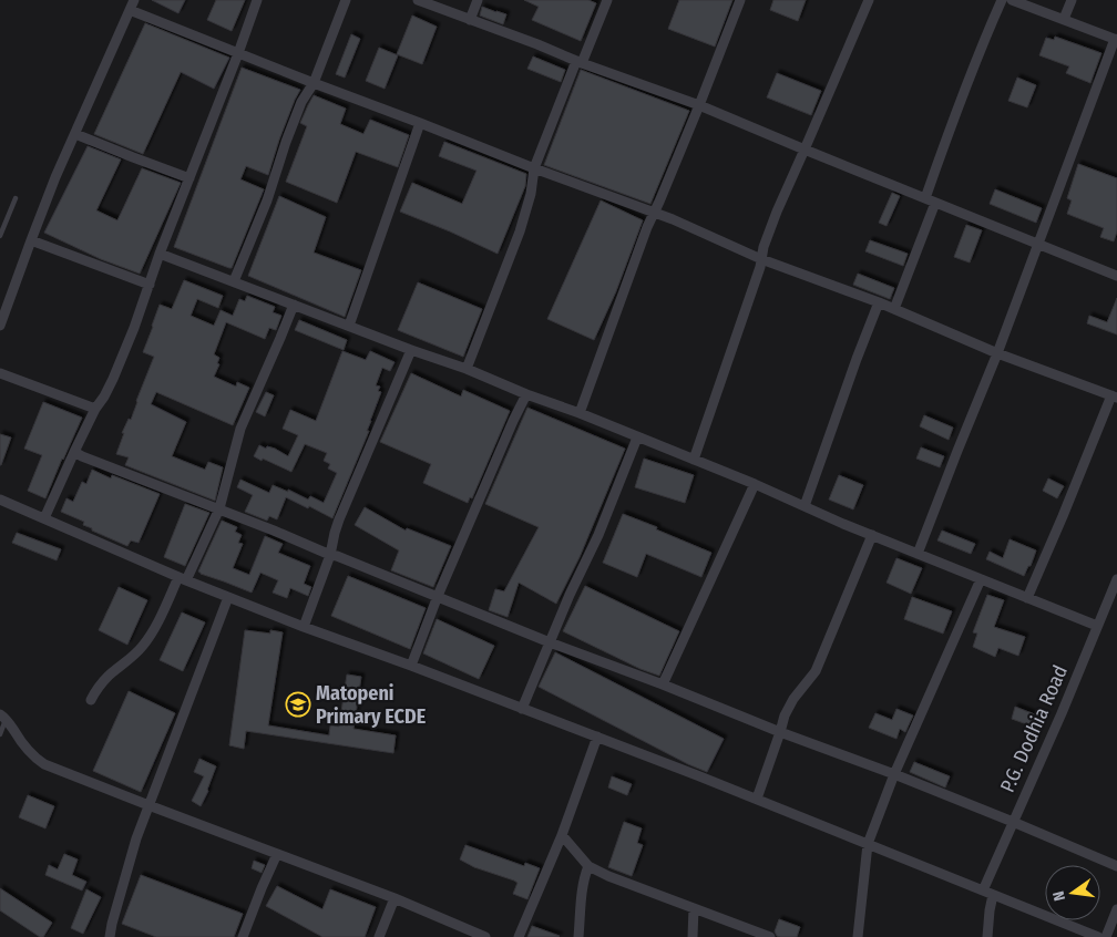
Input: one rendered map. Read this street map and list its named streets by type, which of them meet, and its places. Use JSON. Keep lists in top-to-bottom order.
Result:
{
  "streets": {
    "street": ["P.G. Dodhia Road"]
  },
  "places": {
    "school or university": ["Matopeni Primary ECDE"]
  },
  "north": "left"
}
